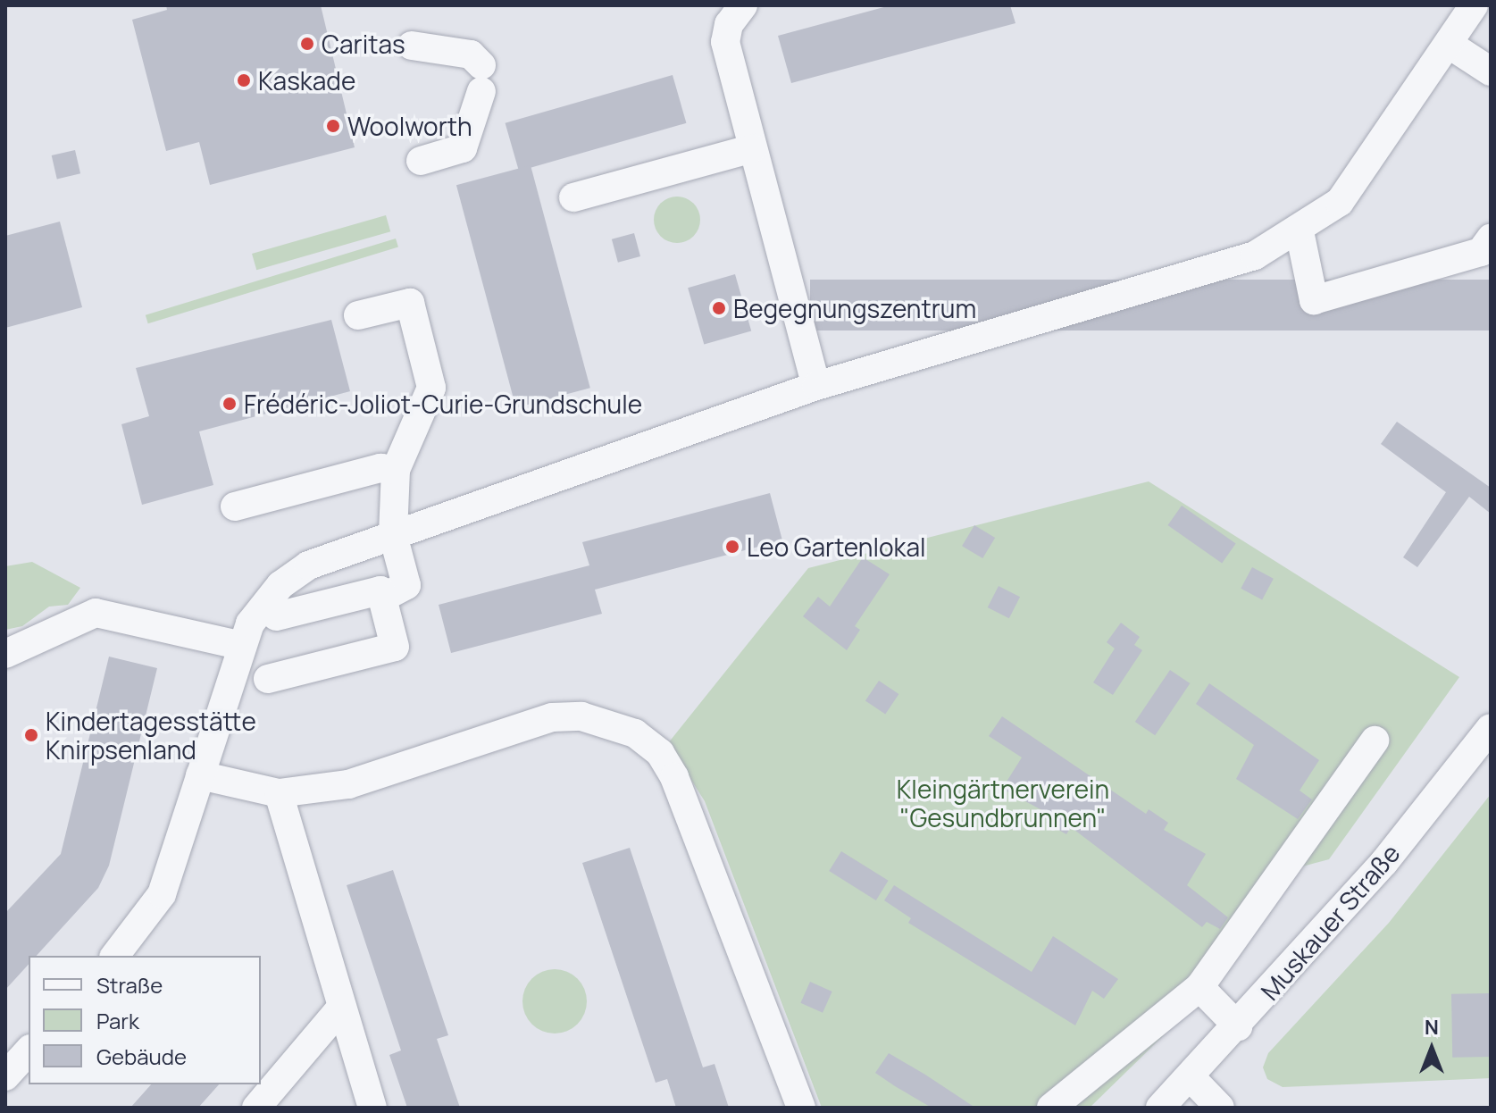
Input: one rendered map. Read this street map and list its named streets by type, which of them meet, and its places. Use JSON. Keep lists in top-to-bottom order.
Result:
{
  "streets": {
    "street": ["Muskauer Straße"]
  },
  "parks": ["Kleingärtnerverein \"Gesundbrunnen\""],
  "places": [
    "Caritas",
    "Kaskade",
    "Woolworth",
    "Begegnungszentrum",
    "Frédéric-Joliot-Curie-Grundschule",
    "Leo Gartenlokal",
    "Kindertagesstätte Knirpsenland"
  ],
  "legend": ["Straße", "Park", "Gebäude"],
  "north": "top"
}
